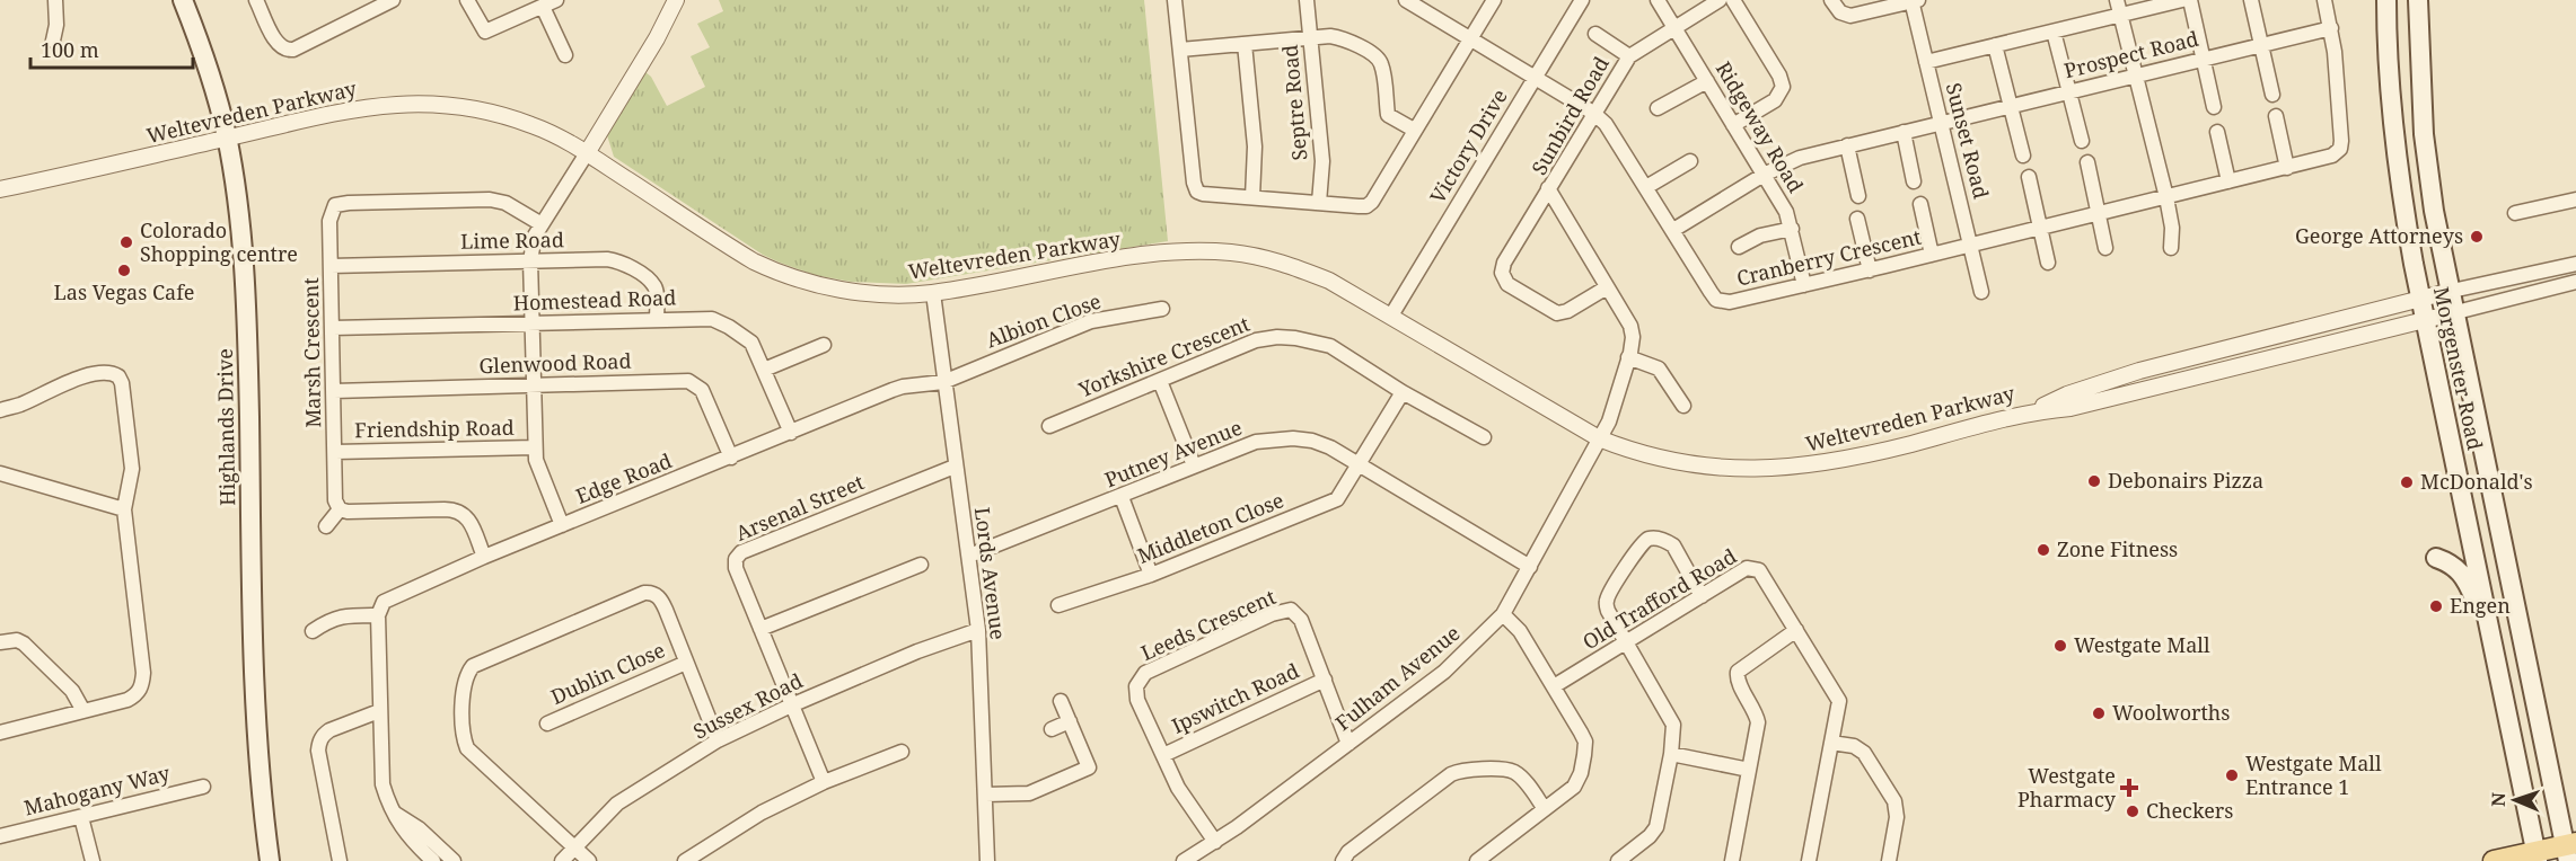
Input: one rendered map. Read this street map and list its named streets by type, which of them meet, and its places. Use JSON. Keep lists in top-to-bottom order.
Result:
{
  "streets": {
    "main road": ["Morgenster Road", "Highlands Drive"],
    "street": [
      "Prospect Road",
      "Septre Road",
      "Weltevreden Parkway",
      "Sunbird Road",
      "Ridgeway Road",
      "Sunset Road",
      "Victory Drive",
      "Lime Road",
      "Cranberry Crescent",
      "Homestead Road",
      "Albion Close",
      "Marsh Crescent",
      "Yorkshire Crescent",
      "Glenwood Road",
      "Friendship Road",
      "Putney Avenue",
      "Edge Road",
      "Arsenal Street",
      "Middleton Close",
      "Lords Avenue",
      "Old Trafford Road",
      "Leeds Crescent",
      "Dublin Close",
      "Fulham Avenue",
      "Ipswitch Road",
      "Sussex Road",
      "Mahogany Way"
    ]
  },
  "crossings": [
    ["Prospect Road", "Ridgeway Road"],
    ["Prospect Road", "Sunset Road"],
    ["Prospect Road", "Cranberry Crescent"],
    ["Weltevreden Parkway", "Sunbird Road"],
    ["Weltevreden Parkway", "Victory Drive"],
    ["Weltevreden Parkway", "Morgenster Road"],
    ["Weltevreden Parkway", "Highlands Drive"],
    ["Weltevreden Parkway", "Lords Avenue"],
    ["Weltevreden Parkway", "Fulham Avenue"],
    ["Sunbird Road", "Ridgeway Road"],
    ["Sunbird Road", "Cranberry Crescent"],
    ["Sunbird Road", "Fulham Avenue"],
    ["Ridgeway Road", "Cranberry Crescent"],
    ["Sunset Road", "Cranberry Crescent"],
    ["Victory Drive", "Cranberry Crescent"],
    ["Lime Road", "Homestead Road"],
    ["Lime Road", "Marsh Crescent"],
    ["Homestead Road", "Marsh Crescent"],
    ["Homestead Road", "Edge Road"],
    ["Albion Close", "Edge Road"],
    ["Albion Close", "Lords Avenue"],
    ["Marsh Crescent", "Glenwood Road"],
    ["Marsh Crescent", "Friendship Road"],
    ["Glenwood Road", "Edge Road"],
    ["Putney Avenue", "Middleton Close"],
    ["Putney Avenue", "Lords Avenue"],
    ["Putney Avenue", "Fulham Avenue"],
    ["Edge Road", "Lords Avenue"],
    ["Arsenal Street", "Lords Avenue"],
    ["Arsenal Street", "Sussex Road"],
    ["Lords Avenue", "Sussex Road"],
    ["Leeds Crescent", "Fulham Avenue"],
    ["Leeds Crescent", "Ipswitch Road"]
  ],
  "places": {
    "other": [
      "George Attorneys",
      "Colorado Shopping centre",
      "Las Vegas Cafe",
      "Debonairs Pizza",
      "McDonald's",
      "Zone Fitness",
      "Engen",
      "Westgate Mall",
      "Woolworths",
      "Westgate Mall Entrance 1",
      "Checkers"
    ],
    "health": ["Westgate Pharmacy"]
  },
  "scale_bar": "100 m",
  "north": "left"
}
